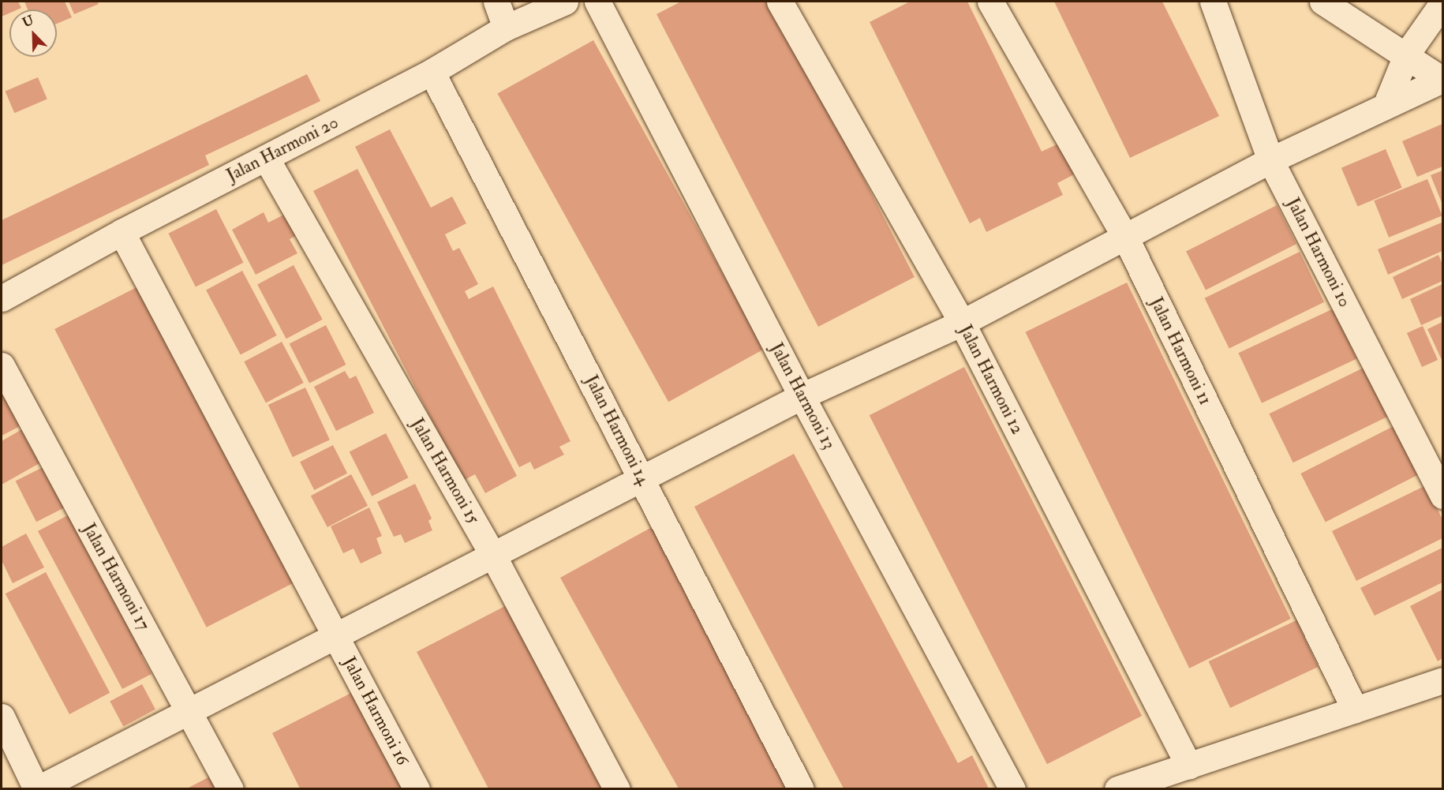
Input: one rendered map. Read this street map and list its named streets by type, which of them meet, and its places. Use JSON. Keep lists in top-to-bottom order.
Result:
{
  "streets": {
    "street": [
      "Jalan Harmoni 20",
      "Jalan Harmoni 10",
      "Jalan Harmoni 11",
      "Jalan Harmoni 12",
      "Jalan Harmoni 13",
      "Jalan Harmoni 14",
      "Jalan Harmoni 15",
      "Jalan Harmoni 17",
      "Jalan Harmoni 16"
    ]
  },
  "crossings": [
    ["Jalan Harmoni 20", "Jalan Harmoni 14"],
    ["Jalan Harmoni 20", "Jalan Harmoni 15"],
    ["Jalan Harmoni 20", "Jalan Harmoni 16"]
  ],
  "north": "top left"
}
